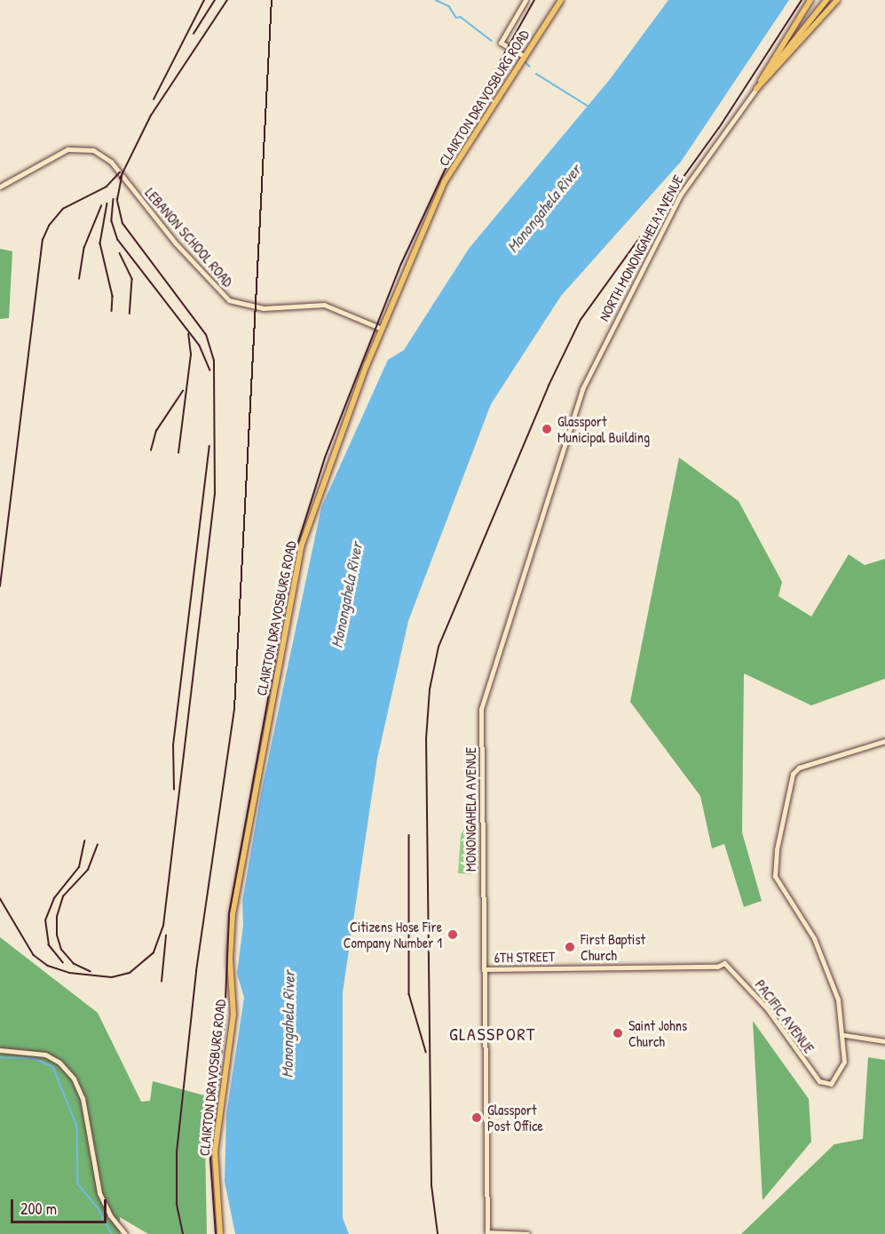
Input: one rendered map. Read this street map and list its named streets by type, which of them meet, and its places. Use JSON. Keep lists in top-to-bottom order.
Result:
{
  "streets": {
    "main road": [
      "CLAIRTON DRAVOSBURG ROAD",
      "LEBANON SCHOOL ROAD",
      "NORTH MONONGAHELA AVENUE",
      "MONONGAHELA AVENUE",
      "6TH STREET",
      "PACIFIC AVENUE"
    ]
  },
  "crossings": [
    ["CLAIRTON DRAVOSBURG ROAD", "LEBANON SCHOOL ROAD"],
    ["NORTH MONONGAHELA AVENUE", "MONONGAHELA AVENUE"],
    ["MONONGAHELA AVENUE", "6TH STREET"],
    ["6TH STREET", "PACIFIC AVENUE"]
  ],
  "districts": ["GLASSPORT"],
  "water": ["Monongahela River"],
  "places": [
    "Glassport Municipal Building",
    "Citizens Hose Fire Company Number 1",
    "First Baptist Church",
    "Saint Johns Church",
    "Glassport Post Office"
  ],
  "scale_bar": "200 m"
}
